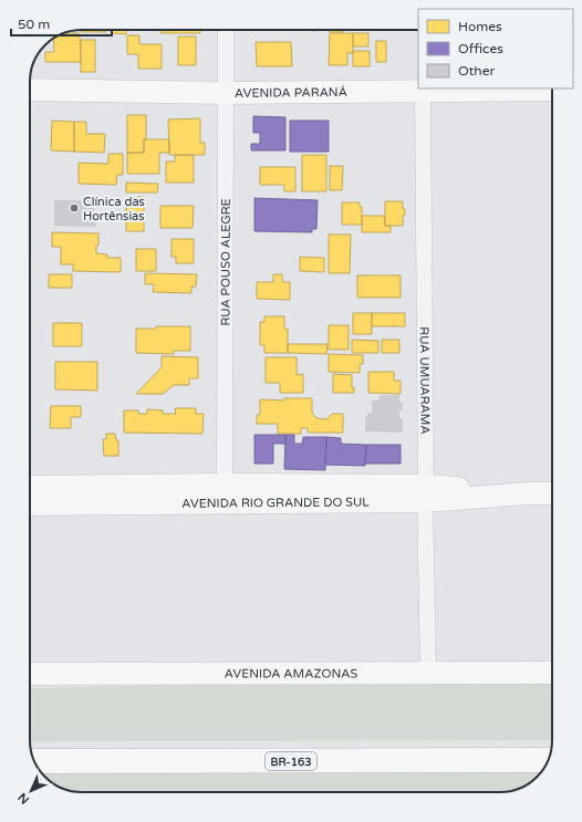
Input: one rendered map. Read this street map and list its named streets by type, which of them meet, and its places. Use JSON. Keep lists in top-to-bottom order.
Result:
{
  "streets": {
    "highway": ["BR-163"],
    "street": [
      "AVENIDA PARANÁ",
      "RUA POUSO ALEGRE",
      "RUA UMUARAMA",
      "AVENIDA RIO GRANDE DO SUL",
      "AVENIDA AMAZONAS"
    ]
  },
  "crossings": [
    ["AVENIDA PARANÁ", "RUA POUSO ALEGRE"],
    ["AVENIDA PARANÁ", "RUA UMUARAMA"],
    ["RUA POUSO ALEGRE", "AVENIDA RIO GRANDE DO SUL"],
    ["RUA UMUARAMA", "AVENIDA RIO GRANDE DO SUL"],
    ["RUA UMUARAMA", "AVENIDA AMAZONAS"]
  ],
  "places": ["Clínica das Hortênsias"],
  "legend": ["Homes", "Offices", "Other"],
  "scale_bar": "50 m",
  "north": "bottom left"
}
